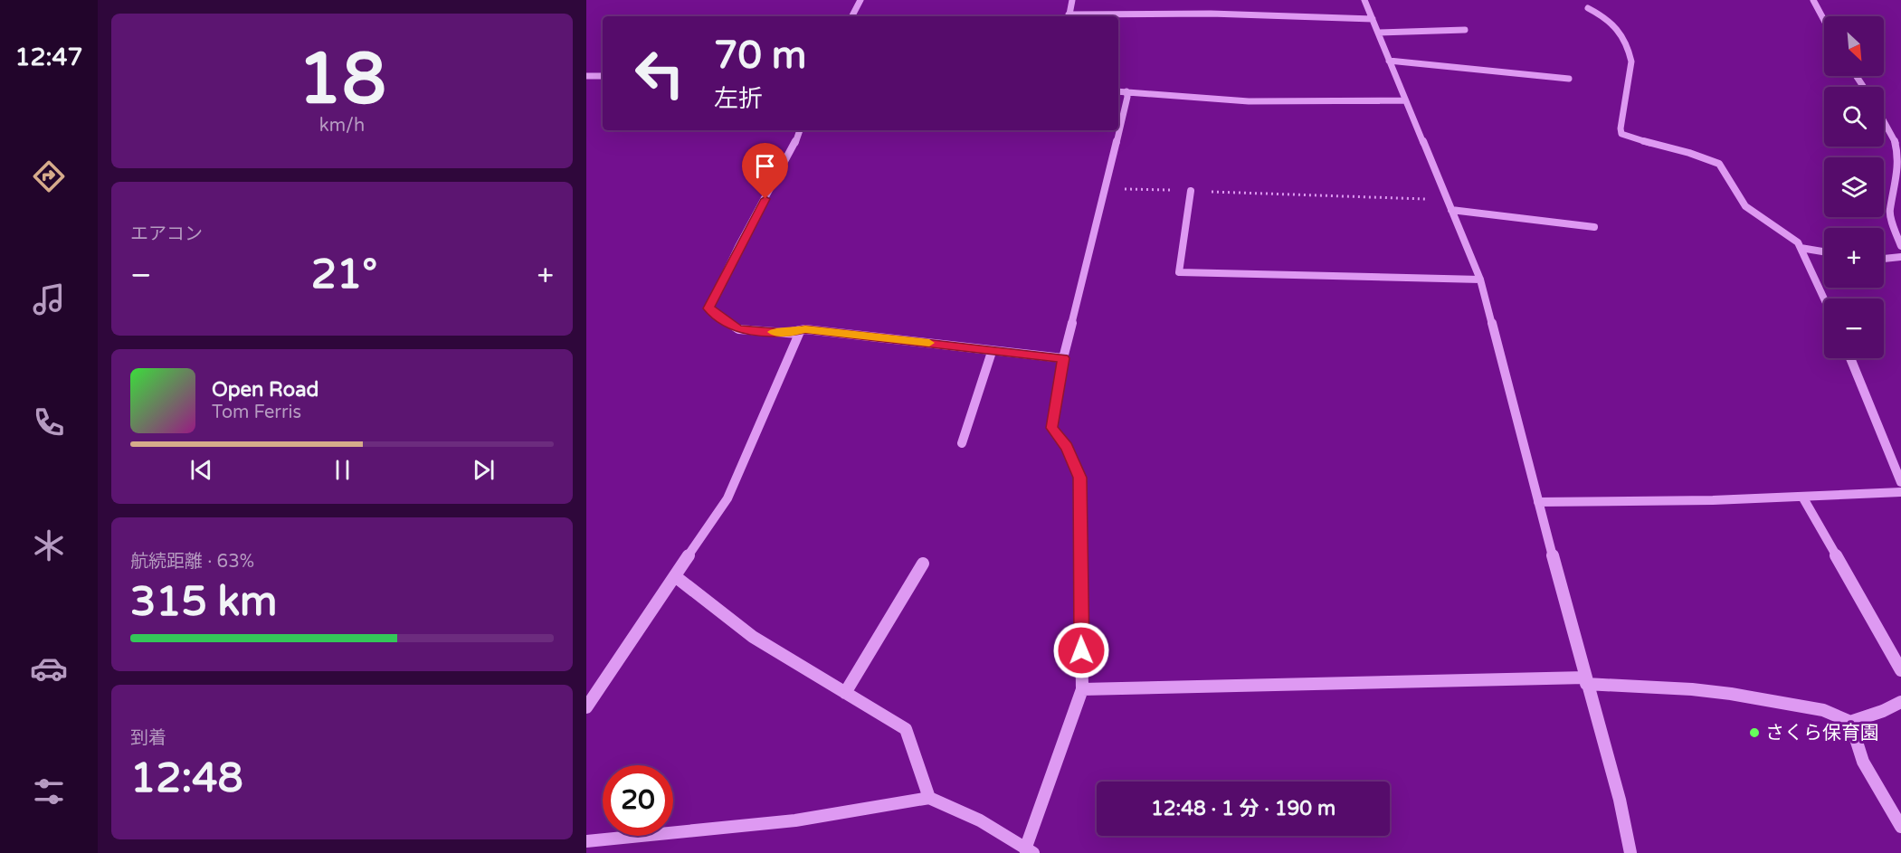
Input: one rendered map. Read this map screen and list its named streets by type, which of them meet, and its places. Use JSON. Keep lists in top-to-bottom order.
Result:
{
  "places": ["さくら保育園"],
  "north": "bottom right",
  "page": {
    "tabs": "12:47",
    "tile": [
      ["18", "km/h"],
      "エアコン",
      ["航続距離 · 63%", "315 km"],
      ["到着", "12:48"]
    ],
    "map_buttons": ["+", "−"],
    "turn": ["70 m", "左折"],
    "heat": ["−", "21°", "+"],
    "song": ["Open Road", "Tom Ferris"],
    "limit": "20",
    "trip": "12:48 · 1 分 · 190 m"
  }
}
